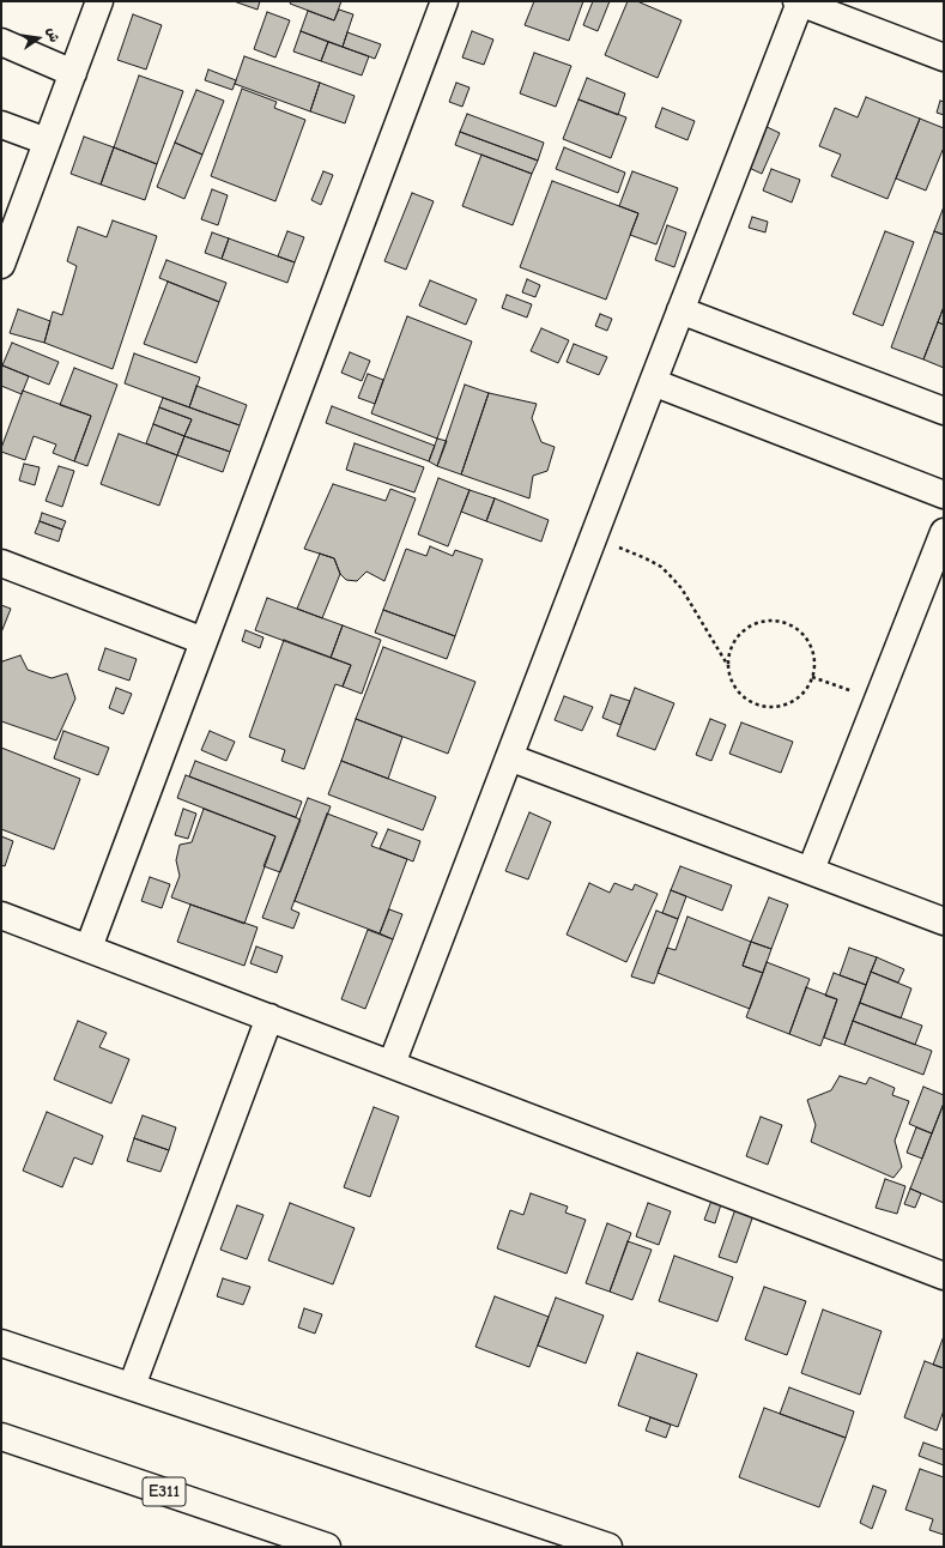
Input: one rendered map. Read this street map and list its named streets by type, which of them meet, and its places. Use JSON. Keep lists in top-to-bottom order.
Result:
{
  "streets": {
    "main road": ["E311"]
  },
  "north": "right"
}
